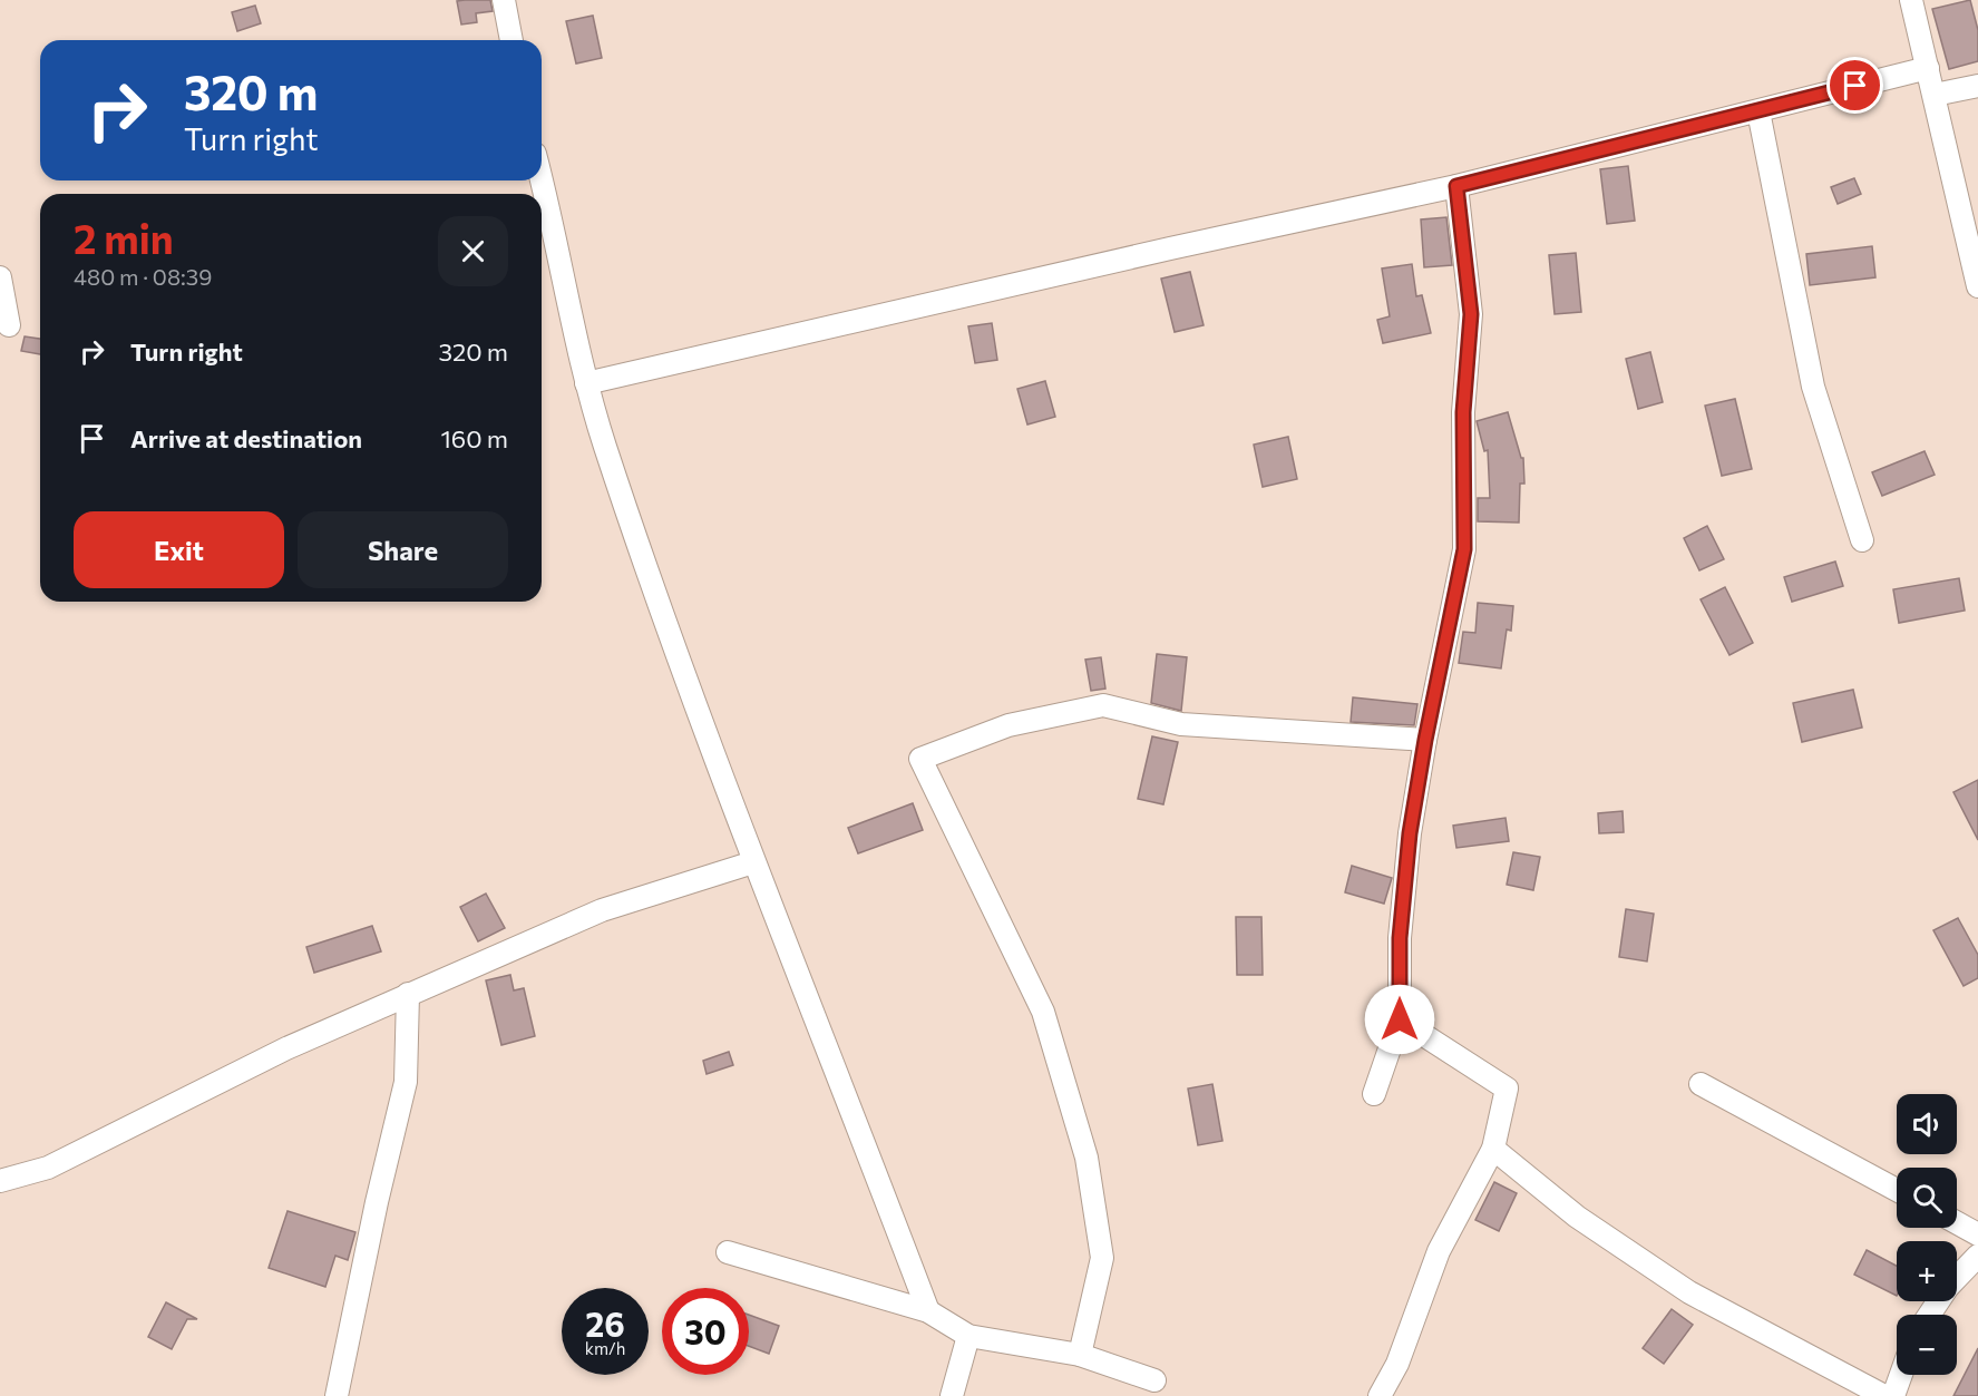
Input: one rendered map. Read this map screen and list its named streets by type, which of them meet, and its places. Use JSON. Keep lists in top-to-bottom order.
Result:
{
  "page": {
    "turn": ["320 m", "Turn right"],
    "heading": ["2 min", "480 m · 08:39"],
    "list": [
      {
        "name": "Turn right",
        "value": "320 m"
      },
      {
        "name": "Arrive at destination",
        "value": "160 m"
      }
    ],
    "buttons": ["Exit", "Share"],
    "map_buttons": ["+", "−"],
    "speed": "26 km/h",
    "limit": "30"
  }
}
